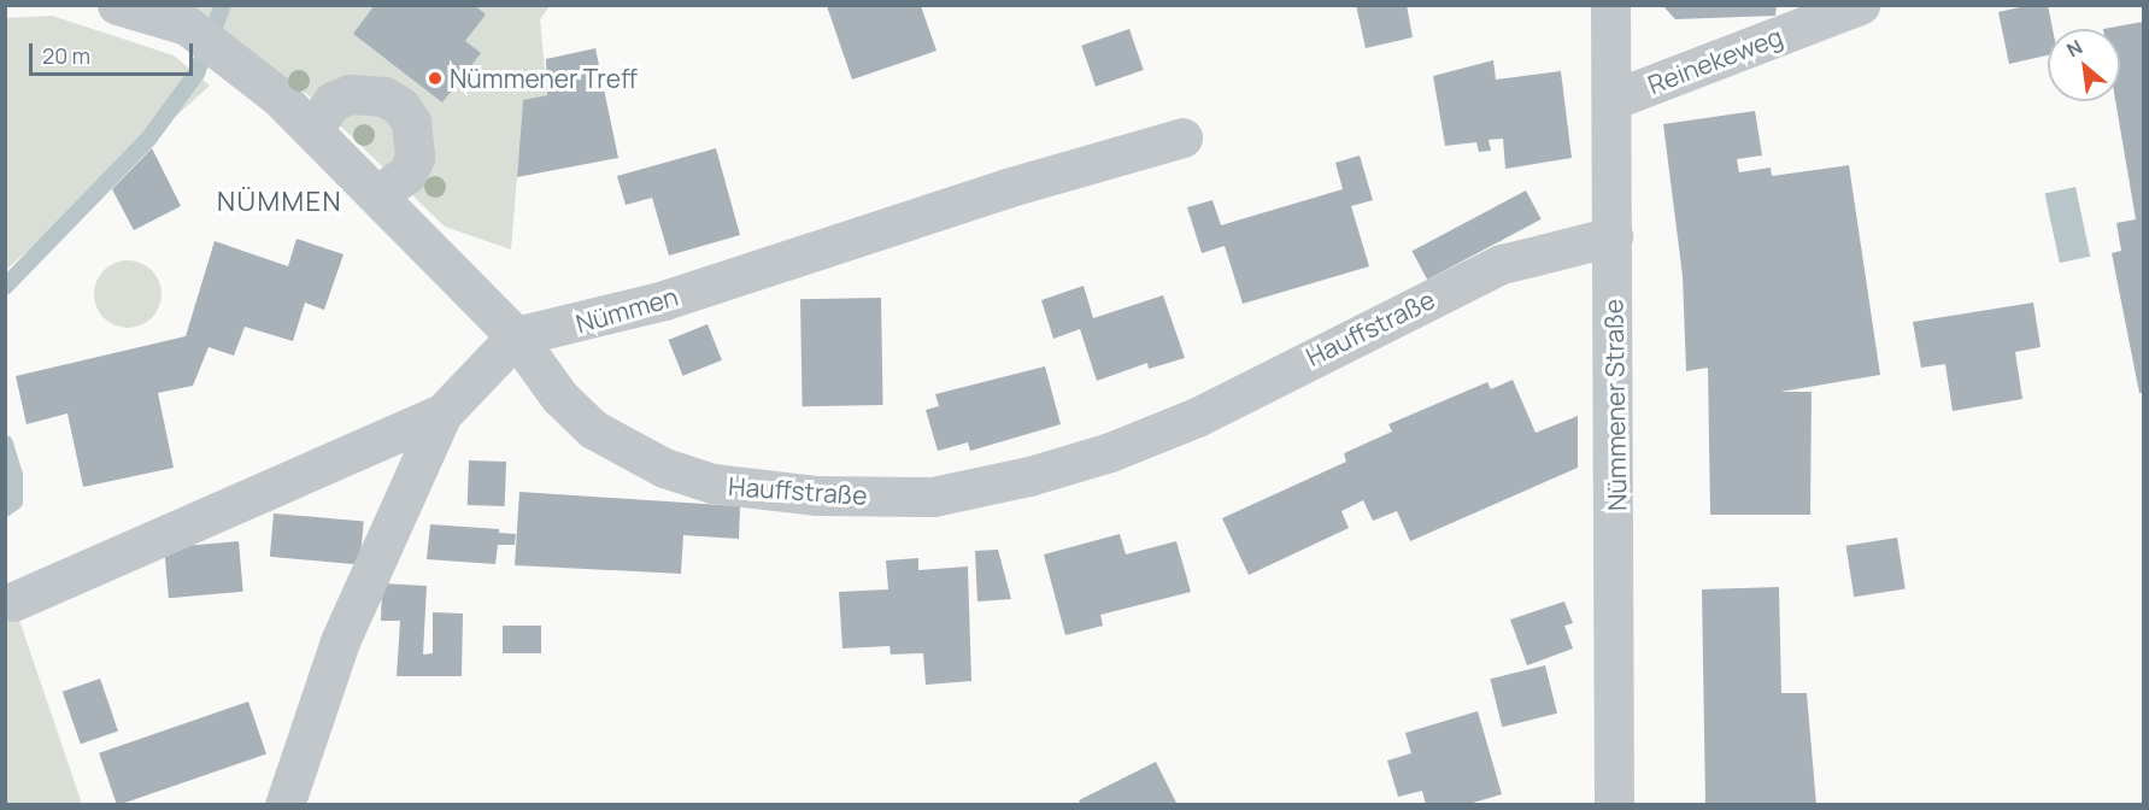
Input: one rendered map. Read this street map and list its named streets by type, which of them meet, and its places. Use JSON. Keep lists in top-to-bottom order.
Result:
{
  "streets": {
    "street": [
      "Reinekeweg",
      "Nümmen",
      "Hauffstraße",
      "Nümmener Straße"
    ]
  },
  "crossings": [
    ["Reinekeweg", "Nümmener Straße"],
    ["Nümmen", "Hauffstraße"],
    ["Hauffstraße", "Nümmener Straße"]
  ],
  "districts": ["NÜMMEN"],
  "places": ["Nümmener Treff"],
  "scale_bar": "20 m",
  "north": "top left"
}
